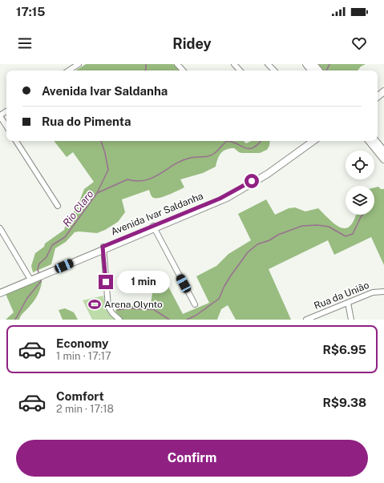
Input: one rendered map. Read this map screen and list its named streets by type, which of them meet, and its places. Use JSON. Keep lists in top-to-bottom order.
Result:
{
  "streets": {
    "main road": ["Avenida Ivar Saldanha"],
    "street": ["Rua da União"]
  },
  "water": ["Rio Claro"],
  "places": {
    "sports": ["Arena Olynto"]
  },
  "page": {
    "status": "17:15",
    "header": "Ridey",
    "banner": ["Avenida Ivar Saldanha", "Rua do Pimenta"],
    "bubble": "1 min",
    "list": [
      {
        "name": "Economy",
        "note": "1 min · 17:17",
        "value": "R$6.95"
      },
      {
        "name": "Comfort",
        "note": "2 min · 17:18",
        "value": "R$9.38"
      }
    ],
    "buttons": "Confirm"
  }
}
